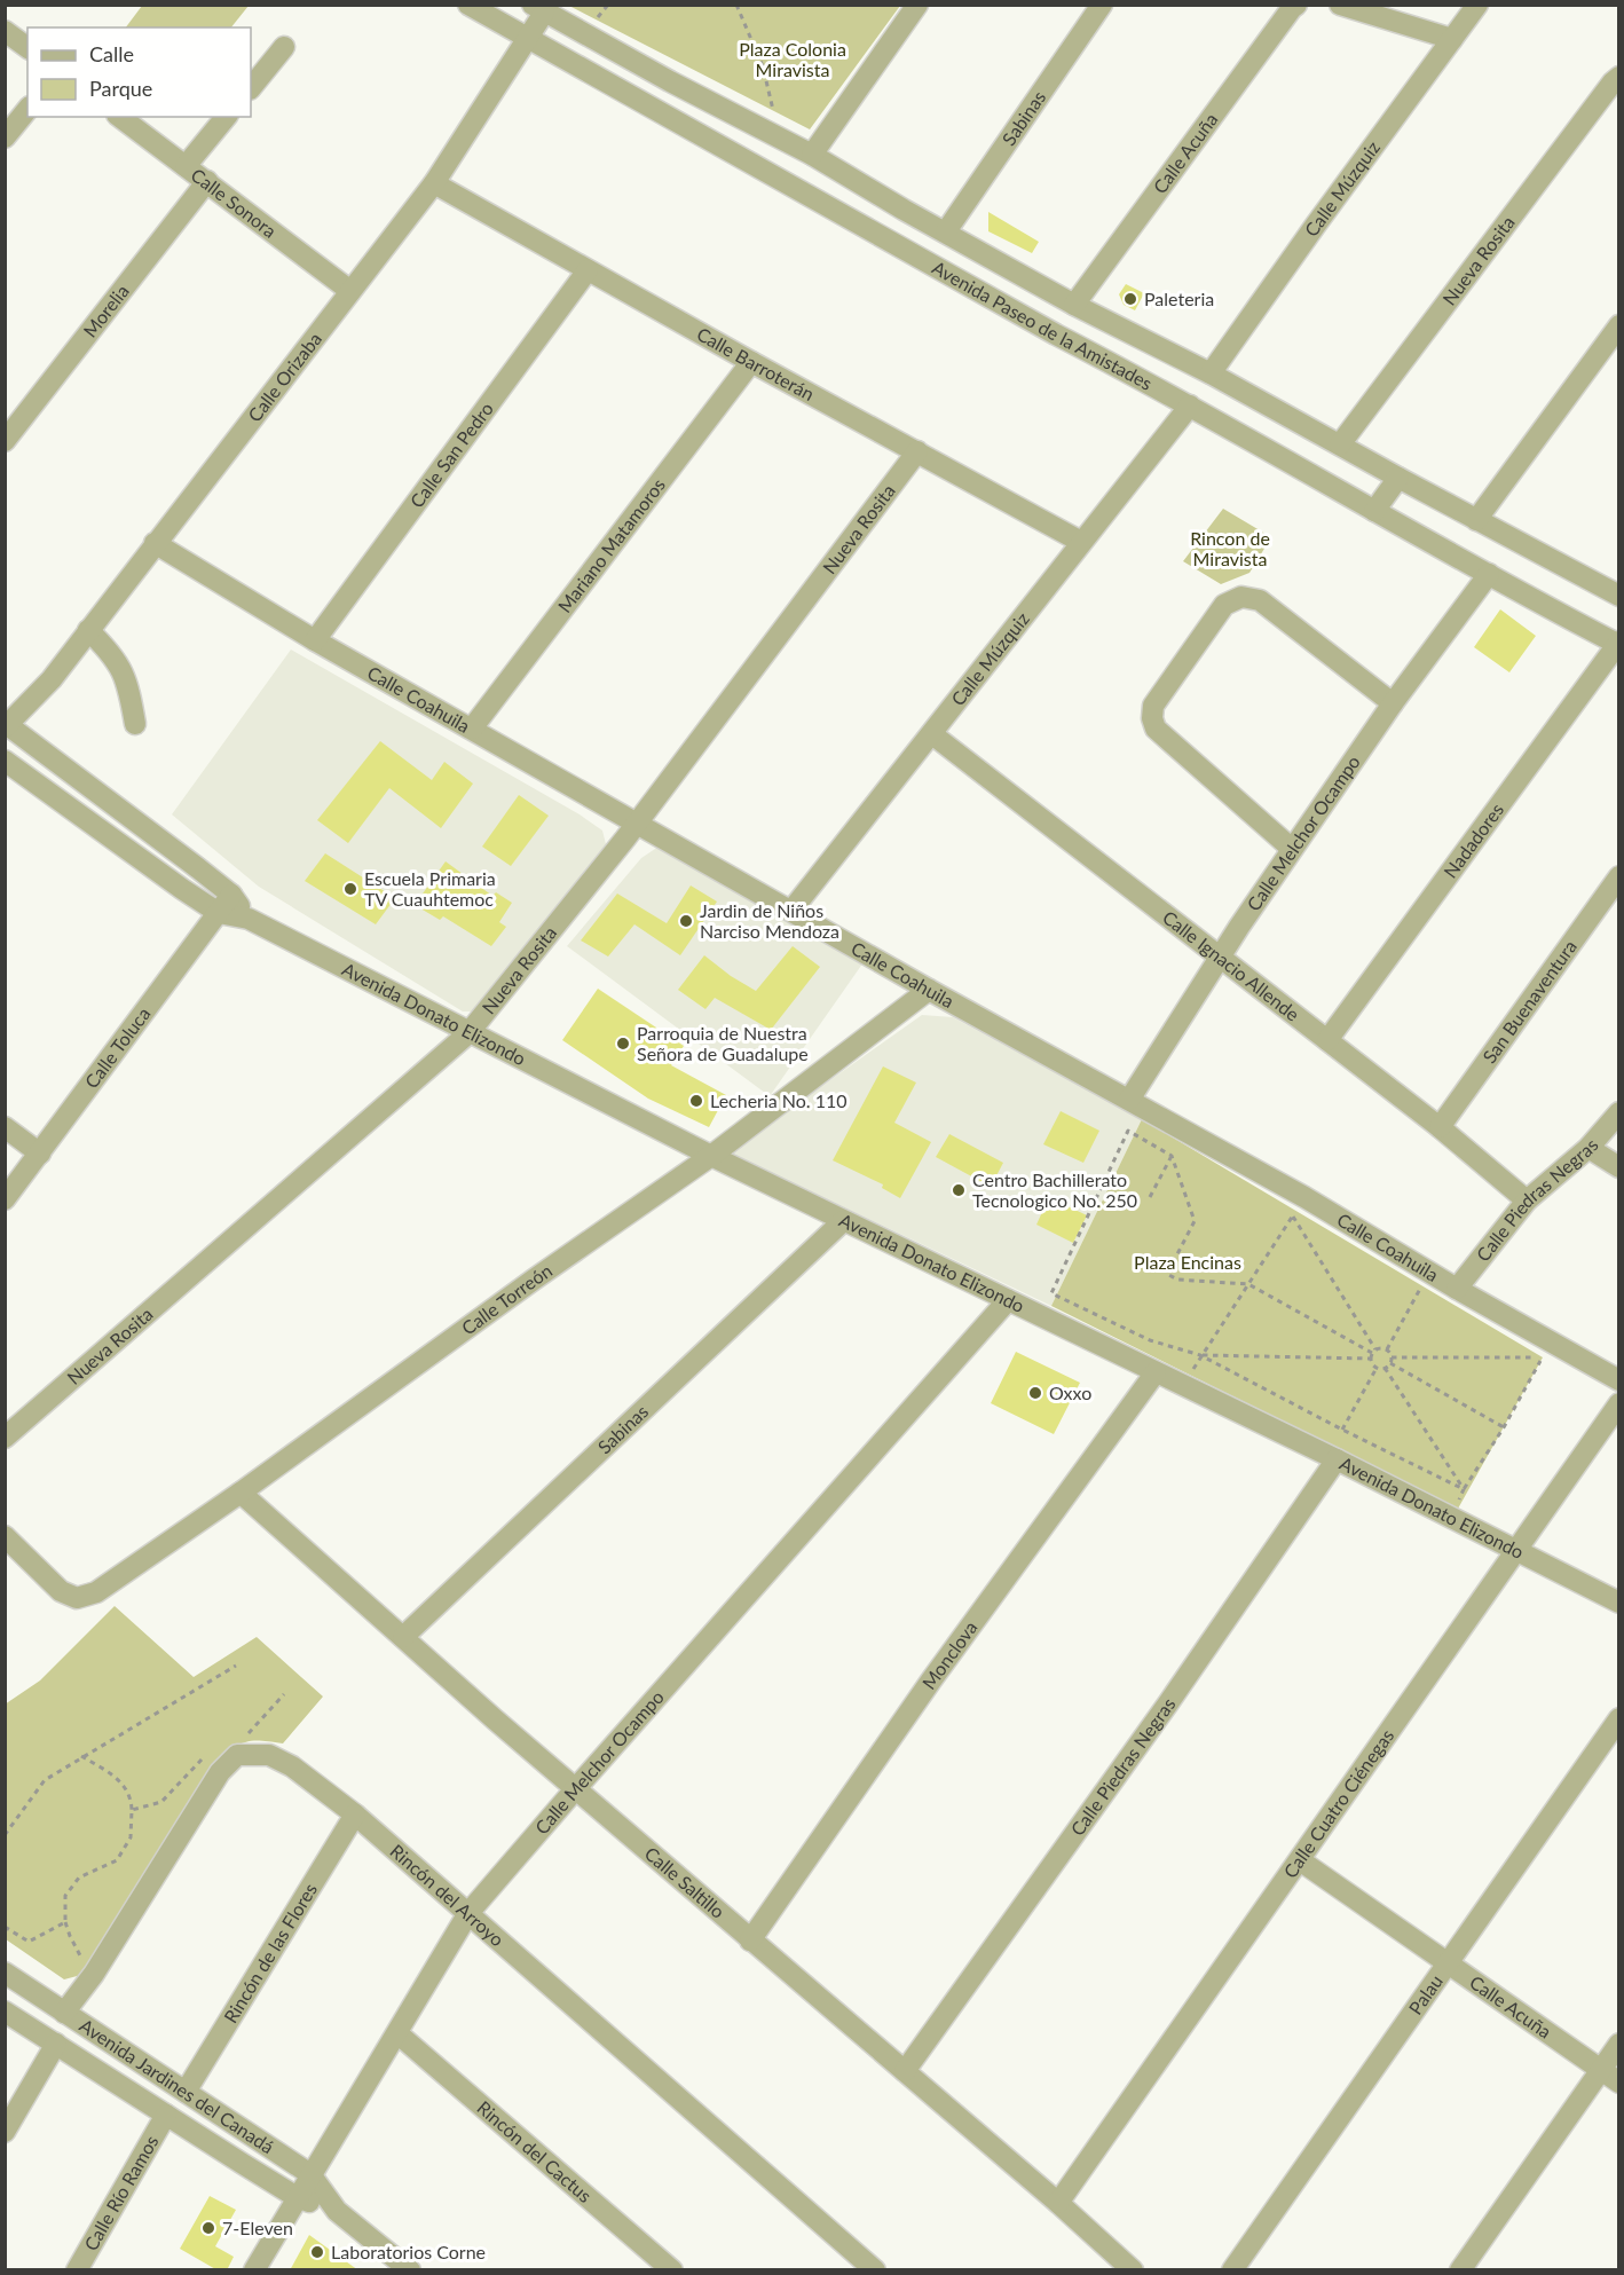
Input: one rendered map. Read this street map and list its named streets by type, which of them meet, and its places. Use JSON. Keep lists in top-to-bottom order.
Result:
{
  "streets": {
    "street": [
      "Sabinas",
      "Calle Acuña",
      "Calle Múzquiz",
      "Calle Sonora",
      "Nueva Rosita",
      "Morelia",
      "Avenida Paseo de la Amistades",
      "Calle Barroterán",
      "Calle Orizaba",
      "Calle San Pedro",
      "Mariano Matamoros",
      "Calle Coahuila",
      "Calle Melchor Ocampo",
      "Nadadores",
      "Calle Ignacio Allende",
      "San Buenaventura",
      "Avenida Donato Elizondo",
      "Calle Toluca",
      "Calle Piedras Negras",
      "Calle Torreón",
      "Monclova",
      "Calle Cuatro Ciénegas",
      "Calle Saltillo",
      "Rincón del Arroyo",
      "Rincón de las Flores",
      "Palau",
      "Avenida Jardines del Canadá",
      "Rincón del Cactus",
      "Calle Río Ramos"
    ]
  },
  "crossings": [
    ["Sabinas", "Avenida Paseo de la Amistades"],
    ["Sabinas", "Avenida Donato Elizondo"],
    ["Sabinas", "Calle Saltillo"],
    ["Calle Acuña", "Avenida Paseo de la Amistades"],
    ["Calle Acuña", "Calle Cuatro Ciénegas"],
    ["Calle Acuña", "Palau"],
    ["Calle Múzquiz", "Avenida Paseo de la Amistades"],
    ["Calle Múzquiz", "Calle Barroterán"],
    ["Calle Múzquiz", "Calle Coahuila"],
    ["Calle Múzquiz", "Calle Ignacio Allende"],
    ["Calle Sonora", "Morelia"],
    ["Calle Sonora", "Calle Orizaba"],
    ["Nueva Rosita", "Avenida Paseo de la Amistades"],
    ["Nueva Rosita", "Calle Barroterán"],
    ["Nueva Rosita", "Calle Coahuila"],
    ["Nueva Rosita", "Avenida Donato Elizondo"],
    ["Avenida Paseo de la Amistades", "Calle Orizaba"],
    ["Avenida Paseo de la Amistades", "Calle Melchor Ocampo"],
    ["Avenida Paseo de la Amistades", "Nadadores"],
    ["Calle Barroterán", "Calle Orizaba"],
    ["Calle Barroterán", "Calle San Pedro"],
    ["Calle Barroterán", "Mariano Matamoros"],
    ["Calle Orizaba", "Calle Coahuila"],
    ["Calle Orizaba", "Avenida Donato Elizondo"],
    ["Calle San Pedro", "Calle Coahuila"],
    ["Mariano Matamoros", "Calle Coahuila"],
    ["Calle Coahuila", "Calle Melchor Ocampo"],
    ["Calle Coahuila", "Calle Piedras Negras"],
    ["Calle Coahuila", "Calle Torreón"],
    ["Calle Melchor Ocampo", "Calle Ignacio Allende"],
    ["Calle Melchor Ocampo", "Avenida Donato Elizondo"],
    ["Calle Melchor Ocampo", "Calle Saltillo"],
    ["Calle Melchor Ocampo", "Rincón del Arroyo"],
    ["Calle Melchor Ocampo", "Avenida Jardines del Canadá"],
    ["Calle Melchor Ocampo", "Rincón del Cactus"],
    ["Nadadores", "Calle Ignacio Allende"],
    ["Calle Ignacio Allende", "San Buenaventura"],
    ["Calle Ignacio Allende", "Calle Piedras Negras"],
    ["Avenida Donato Elizondo", "Calle Toluca"],
    ["Avenida Donato Elizondo", "Calle Piedras Negras"],
    ["Avenida Donato Elizondo", "Calle Torreón"],
    ["Avenida Donato Elizondo", "Monclova"],
    ["Avenida Donato Elizondo", "Calle Cuatro Ciénegas"],
    ["Calle Piedras Negras", "Calle Saltillo"],
    ["Calle Torreón", "Calle Saltillo"],
    ["Monclova", "Calle Saltillo"],
    ["Calle Cuatro Ciénegas", "Calle Saltillo"],
    ["Rincón del Arroyo", "Rincón de las Flores"],
    ["Rincón del Arroyo", "Avenida Jardines del Canadá"],
    ["Rincón de las Flores", "Avenida Jardines del Canadá"],
    ["Avenida Jardines del Canadá", "Calle Río Ramos"]
  ],
  "parks": ["Plaza Colonia Miravista", "Rincon de Miravista", "Plaza Encinas"],
  "places": [
    "Paleteria",
    "Escuela Primaria TV Cuauhtemoc",
    "Jardin de Niños Narciso Mendoza",
    "Parroquia de Nuestra Señora de Guadalupe",
    "Lecheria No. 110",
    "Centro Bachillerato Tecnologico No. 250",
    "Oxxo",
    "7-Eleven",
    "Laboratorios Corne"
  ],
  "legend": ["Calle", "Parque"]
}
